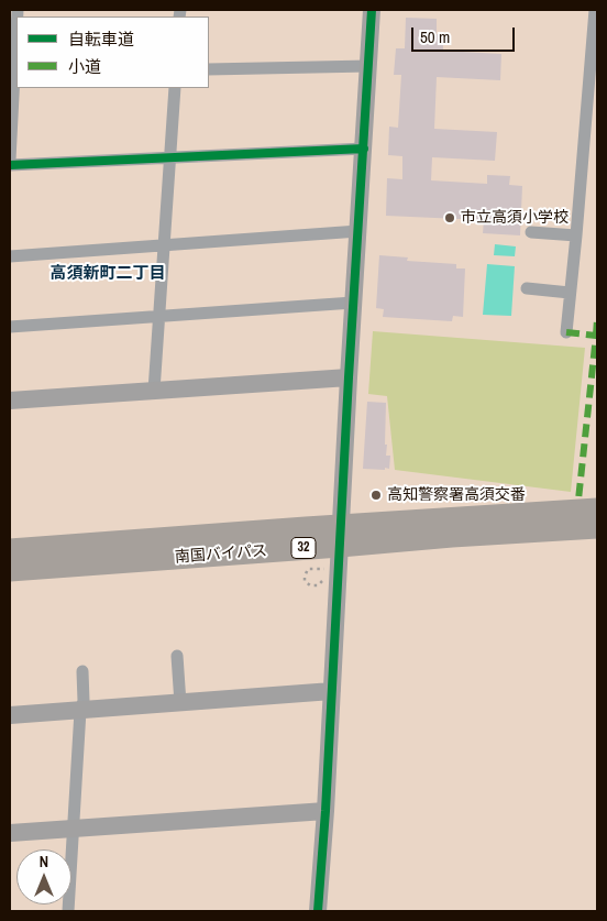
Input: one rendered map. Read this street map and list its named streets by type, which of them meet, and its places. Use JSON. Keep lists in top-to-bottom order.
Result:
{
  "streets": {
    "highway": ["32", "南国バイパス"]
  },
  "districts": ["高須新町二丁目"],
  "places": ["市立高須小学校", "高知警察署高須交番"],
  "legend": ["自転車道", "小道"],
  "scale_bar": "50 m",
  "north": "top"
}
